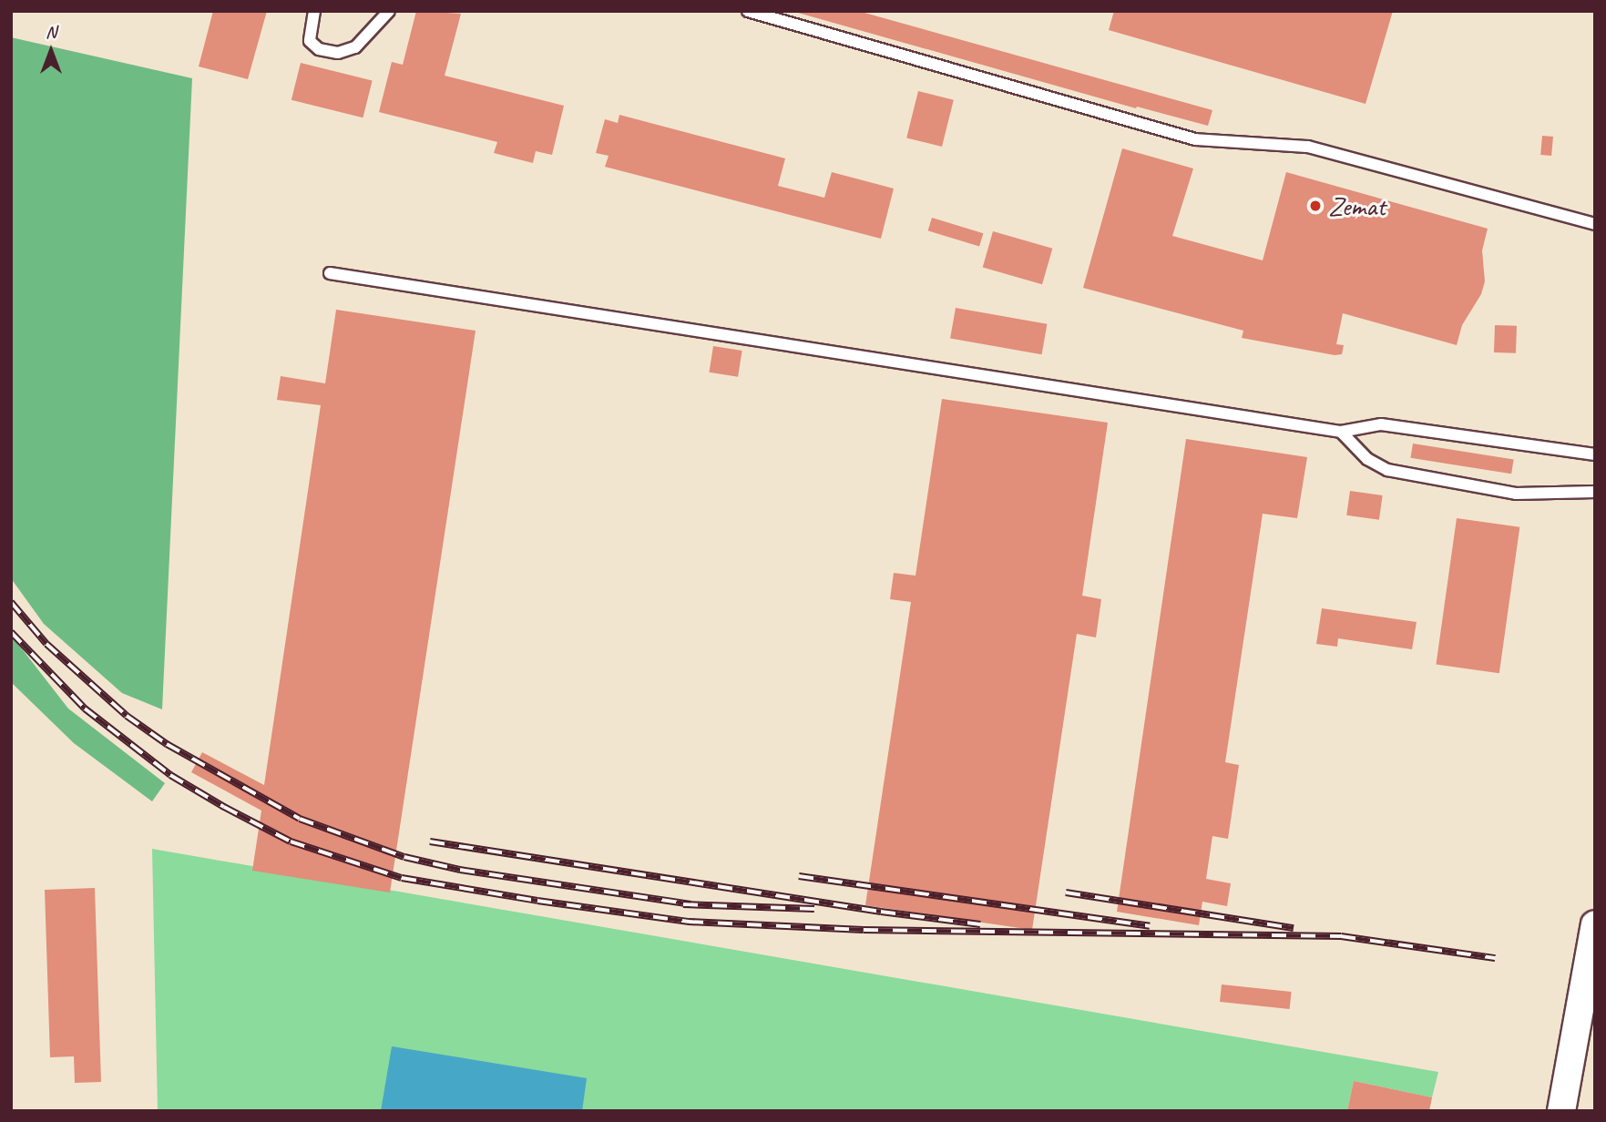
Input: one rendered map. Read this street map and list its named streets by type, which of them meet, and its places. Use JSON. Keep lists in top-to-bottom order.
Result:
{
  "places": ["Zemat"],
  "north": "top"
}
